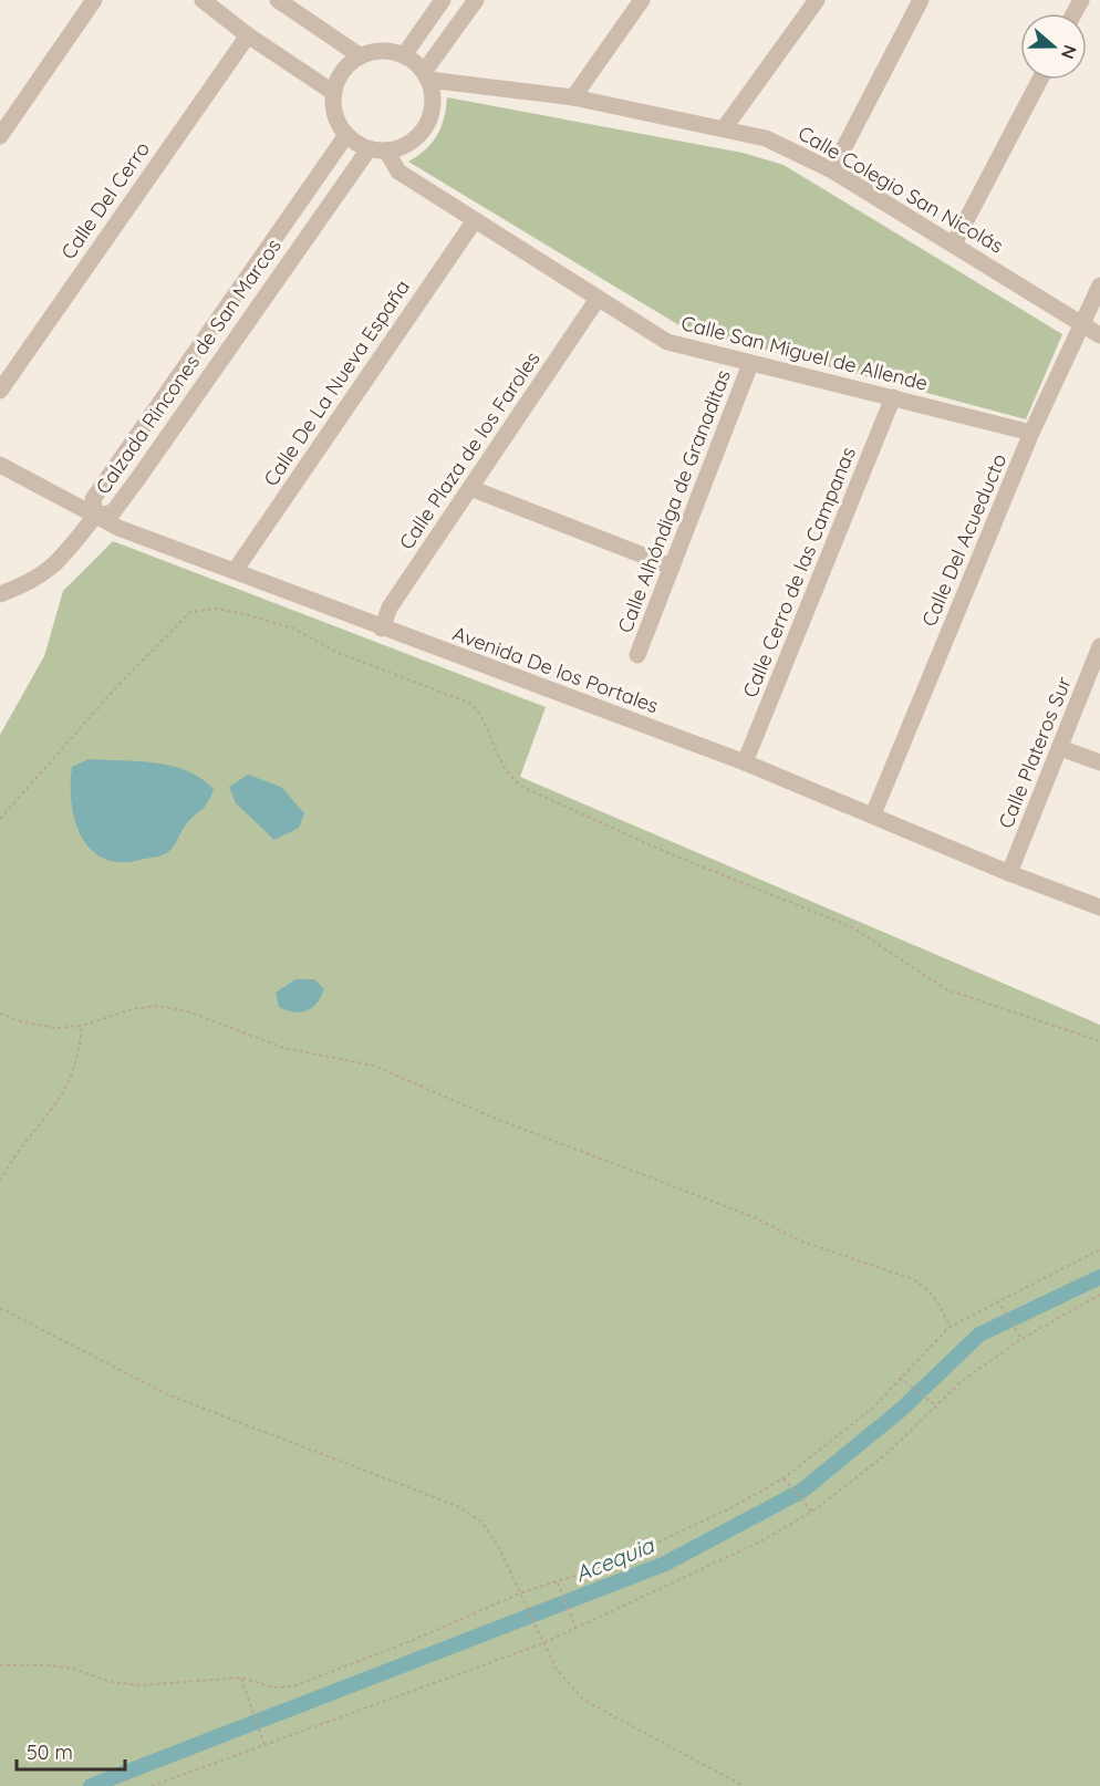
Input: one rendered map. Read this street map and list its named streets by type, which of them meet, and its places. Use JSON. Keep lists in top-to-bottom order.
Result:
{
  "streets": {
    "street": [
      "Calle Colegio San Nicolás",
      "Calle Del Cerro",
      "Calle San Miguel de Allende",
      "Calzada Rincones de San Marcos",
      "Calle De La Nueva España",
      "Calle Plaza de los Faroles",
      "Calle Alhóndiga de Granaditas",
      "Calle Del Acueducto",
      "Calle Cerro de las Campanas",
      "Avenida De los Portales",
      "Calle Plateros Sur"
    ]
  },
  "crossings": [
    ["Calle Colegio San Nicolás", "Calle San Miguel de Allende"],
    ["Calle Colegio San Nicolás", "Calzada Rincones de San Marcos"],
    ["Calle Colegio San Nicolás", "Calle Del Acueducto"],
    ["Calle San Miguel de Allende", "Calzada Rincones de San Marcos"],
    ["Calle San Miguel de Allende", "Calle De La Nueva España"],
    ["Calle San Miguel de Allende", "Calle Plaza de los Faroles"],
    ["Calle San Miguel de Allende", "Calle Alhóndiga de Granaditas"],
    ["Calle San Miguel de Allende", "Calle Del Acueducto"],
    ["Calle San Miguel de Allende", "Calle Cerro de las Campanas"],
    ["Calzada Rincones de San Marcos", "Avenida De los Portales"],
    ["Calle De La Nueva España", "Avenida De los Portales"],
    ["Calle Plaza de los Faroles", "Avenida De los Portales"],
    ["Calle Del Acueducto", "Avenida De los Portales"],
    ["Calle Cerro de las Campanas", "Avenida De los Portales"],
    ["Avenida De los Portales", "Calle Plateros Sur"]
  ],
  "water": ["Acequia"],
  "scale_bar": "50 m",
  "north": "right"
}
